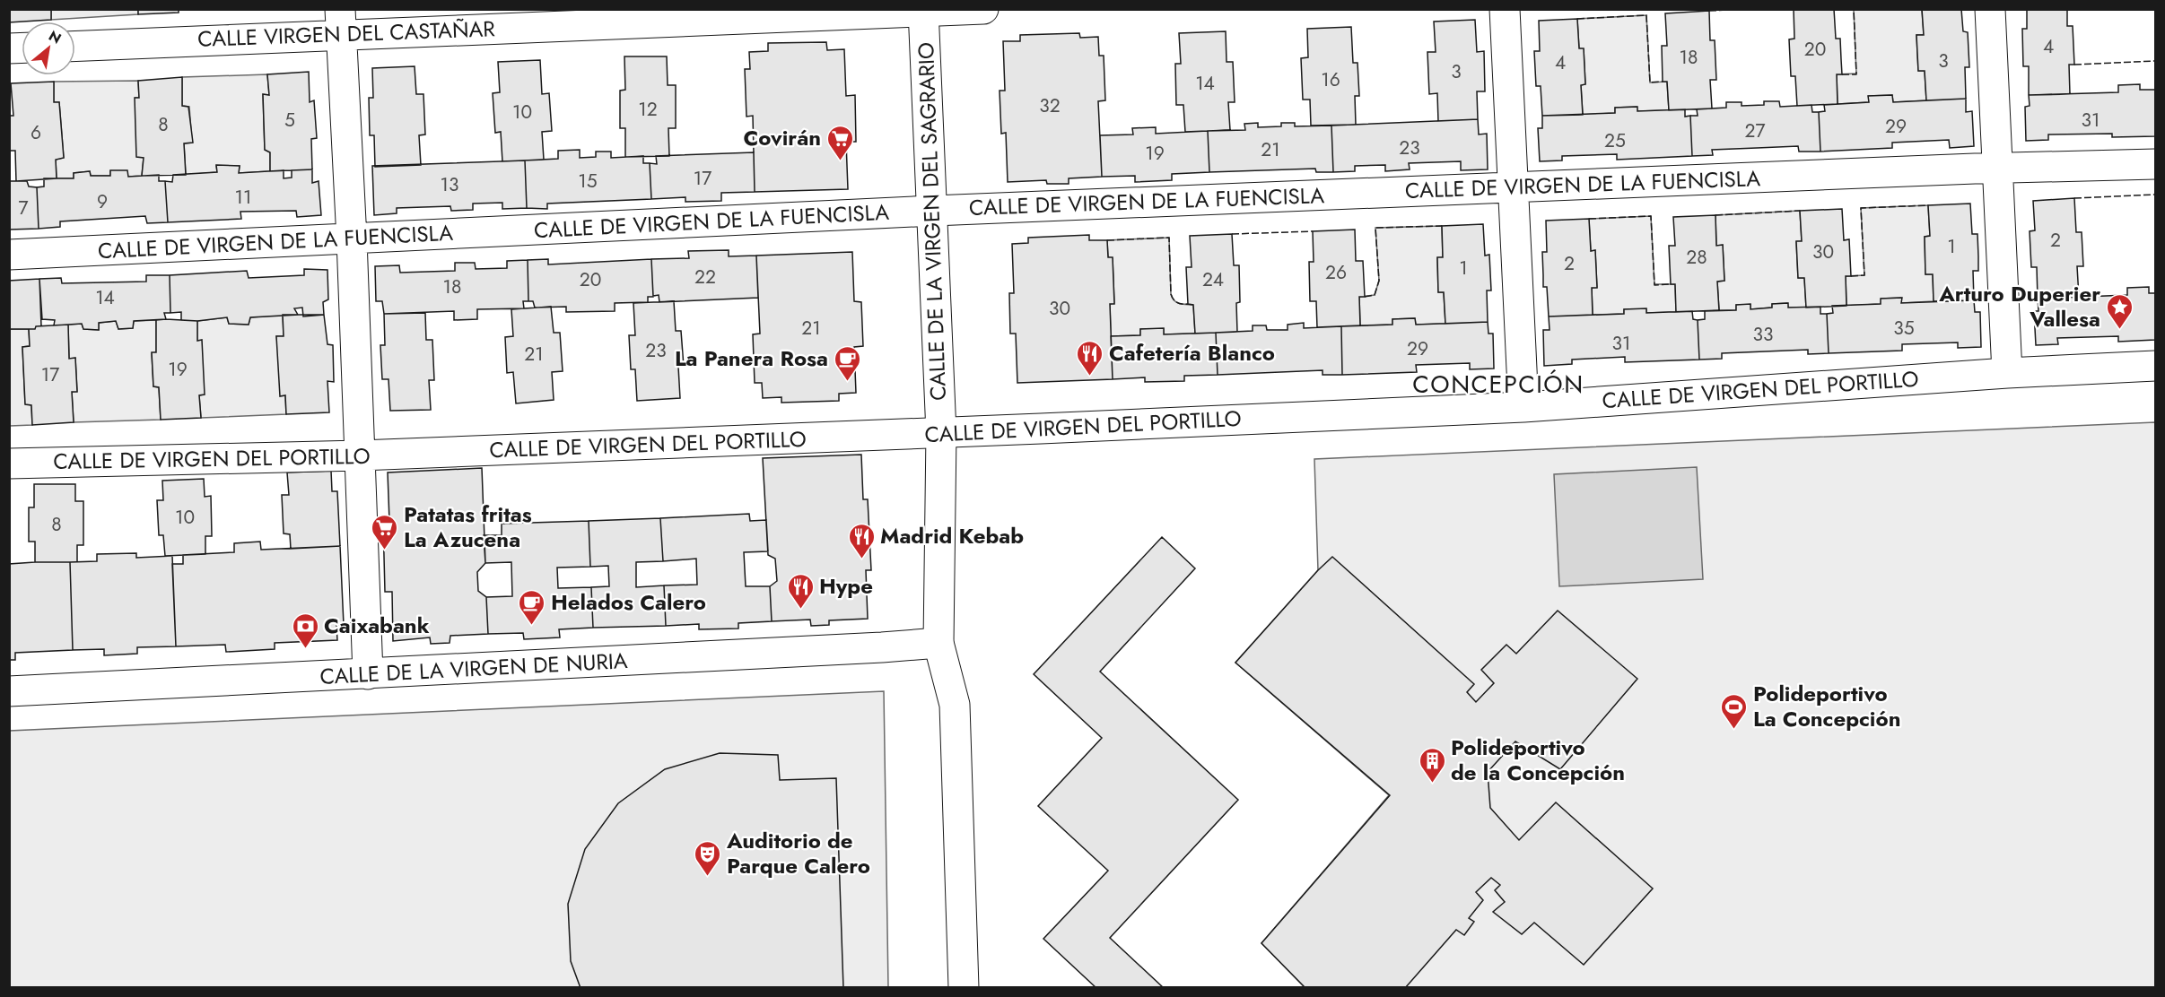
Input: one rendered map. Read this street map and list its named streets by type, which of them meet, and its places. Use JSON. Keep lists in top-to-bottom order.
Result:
{
  "streets": {
    "street": [
      "CALLE VIRGEN DEL CASTAÑAR",
      "CALLE DE VIRGEN DE LA FUENCISLA",
      "CALLE DE LA VIRGEN DEL SAGRARIO",
      "CALLE DE VIRGEN DEL PORTILLO",
      "CALLE DE LA VIRGEN DE NURIA"
    ]
  },
  "crossings": [
    ["CALLE VIRGEN DEL CASTAÑAR", "CALLE DE LA VIRGEN DEL SAGRARIO"],
    ["CALLE DE VIRGEN DE LA FUENCISLA", "CALLE DE LA VIRGEN DEL SAGRARIO"],
    ["CALLE DE LA VIRGEN DEL SAGRARIO", "CALLE DE VIRGEN DEL PORTILLO"],
    ["CALLE DE LA VIRGEN DEL SAGRARIO", "CALLE DE LA VIRGEN DE NURIA"]
  ],
  "districts": ["CONCEPCIÓN"],
  "places": {
    "supermarket": ["Covirán", "Patatas fritas La Azucena"],
    "place": ["Arturo Duperier Vallesa"],
    "restaurant": ["Cafetería Blanco", "Madrid Kebab", "Hype"],
    "cafe": ["La Panera Rosa", "Helados Calero"],
    "bank": ["Caixabank"],
    "sports": ["Polideportivo La Concepción"],
    "building": ["Polideportivo de la Concepción"],
    "theatre": ["Auditorio de Parque Calero"]
  },
  "house_numbers": [
    "4",
    "20",
    "18",
    "3",
    "4",
    "3",
    "16",
    "14",
    "32",
    "12",
    "10",
    "5",
    "31",
    "8",
    "29",
    "27",
    "6",
    "25",
    "23",
    "21",
    "19",
    "17",
    "15",
    "13",
    "11",
    "9",
    "7",
    "2",
    "1",
    "30",
    "28",
    "2",
    "1",
    "26",
    "22",
    "20",
    "24",
    "18",
    "14",
    "30",
    "21",
    "35",
    "33",
    "31",
    "29",
    "23",
    "21",
    "19",
    "17",
    "10",
    "8"
  ],
  "north": "top right"
}
